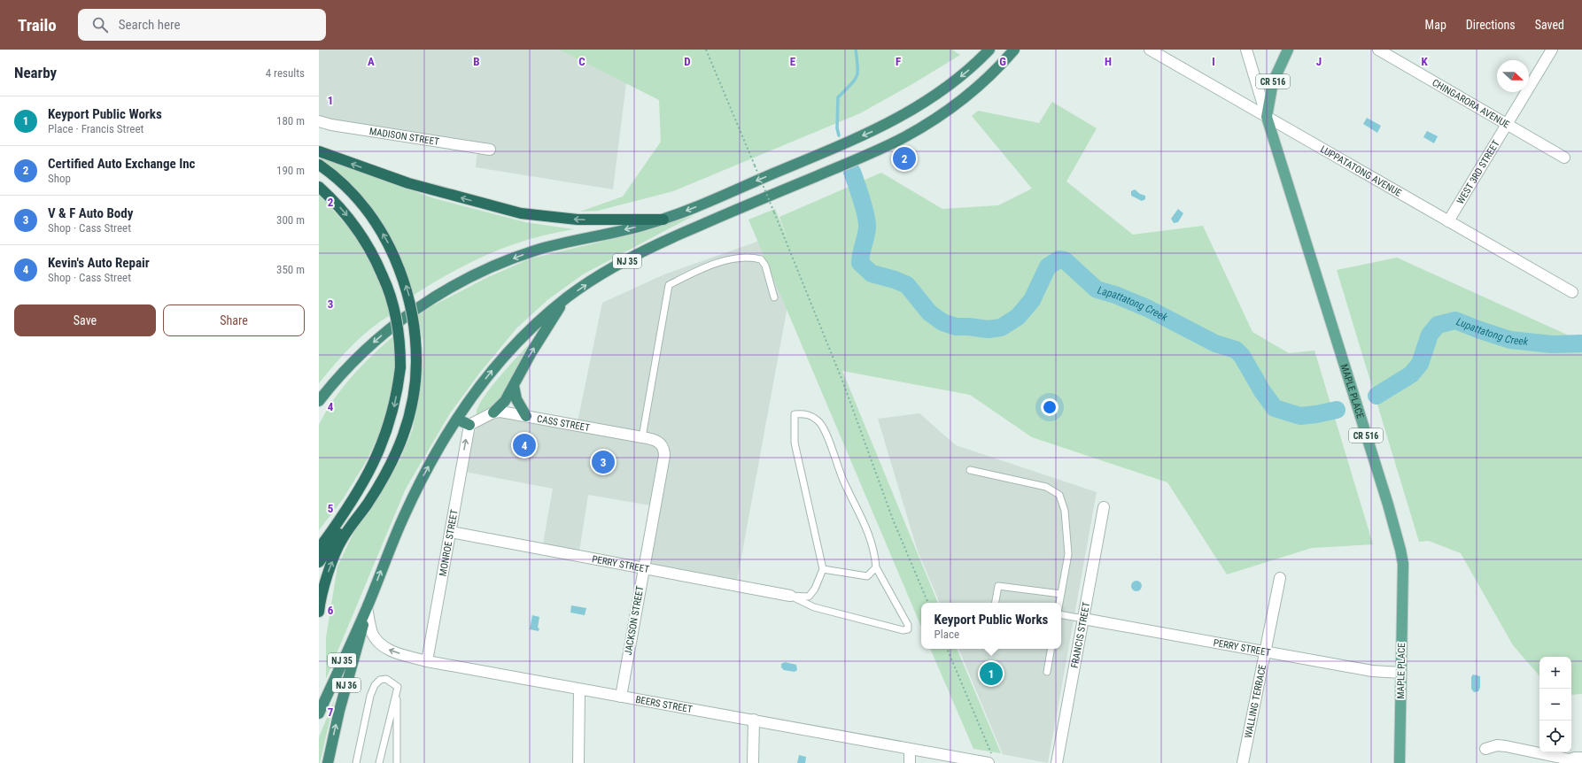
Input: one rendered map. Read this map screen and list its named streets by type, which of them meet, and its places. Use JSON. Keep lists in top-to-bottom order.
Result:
{
  "streets": {
    "highway": ["NJ 35", "NJ 36"],
    "main road": ["CR 516", "MAPLE PLACE"],
    "street": [
      "CHINGARORA AVENUE",
      "MADISON STREET",
      "LUPPATATONG AVENUE",
      "WEST 3RD STREET",
      "CASS STREET",
      "MONROE STREET",
      "PERRY STREET",
      "JACKSON STREET",
      "FRANCIS STREET",
      "WALLING TERRACE",
      "BEERS STREET"
    ]
  },
  "crossings": [
    ["CR 516", "LUPPATATONG AVENUE"],
    ["CR 516", "MAPLE PLACE"],
    ["CHINGARORA AVENUE", "WEST 3RD STREET"],
    ["LUPPATATONG AVENUE", "WEST 3RD STREET"],
    ["LUPPATATONG AVENUE", "MAPLE PLACE"],
    ["NJ 35", "NJ 36"],
    ["NJ 35", "BEERS STREET"],
    ["MAPLE PLACE", "PERRY STREET"],
    ["CASS STREET", "JACKSON STREET"],
    ["MONROE STREET", "PERRY STREET"],
    ["MONROE STREET", "BEERS STREET"],
    ["PERRY STREET", "JACKSON STREET"],
    ["PERRY STREET", "FRANCIS STREET"],
    ["PERRY STREET", "WALLING TERRACE"],
    ["JACKSON STREET", "BEERS STREET"],
    ["NJ 36", "BEERS STREET"]
  ],
  "one_way": ["MONROE STREET"],
  "water": ["Lapattatong Creek", "Lupattatong Creek"],
  "north": "right",
  "page": {
    "header": "Trailo",
    "search": "Search here",
    "nav": ["Map", "Directions", "Saved"],
    "heading": ["Nearby", "4 results"],
    "list": [
      {
        "mark": "1",
        "name": "Keyport Public Works",
        "note": "Place · Francis Street",
        "value": "180 m"
      },
      {
        "mark": "2",
        "name": "Certified Auto Exchange Inc",
        "note": "Shop",
        "value": "190 m"
      },
      {
        "mark": "3",
        "name": "V & F Auto Body",
        "note": "Shop · Cass Street",
        "value": "300 m"
      },
      {
        "mark": "4",
        "name": "Kevin's Auto Repair",
        "note": "Shop · Cass Street",
        "value": "350 m"
      }
    ],
    "pins": [
      "2",
      "4",
      "3",
      "1"
    ],
    "buttons": ["Save", "Share"],
    "popup": ["Keyport Public Works", "Place"],
    "map_buttons": ["+", "−"]
  },
  "grid": {
    "columns": [
      "A",
      "B",
      "C",
      "D",
      "E",
      "F",
      "G",
      "H",
      "I",
      "J",
      "K"
    ],
    "rows": [
      "1",
      "2",
      "3",
      "4",
      "5",
      "6",
      "7"
    ]
  }
}
